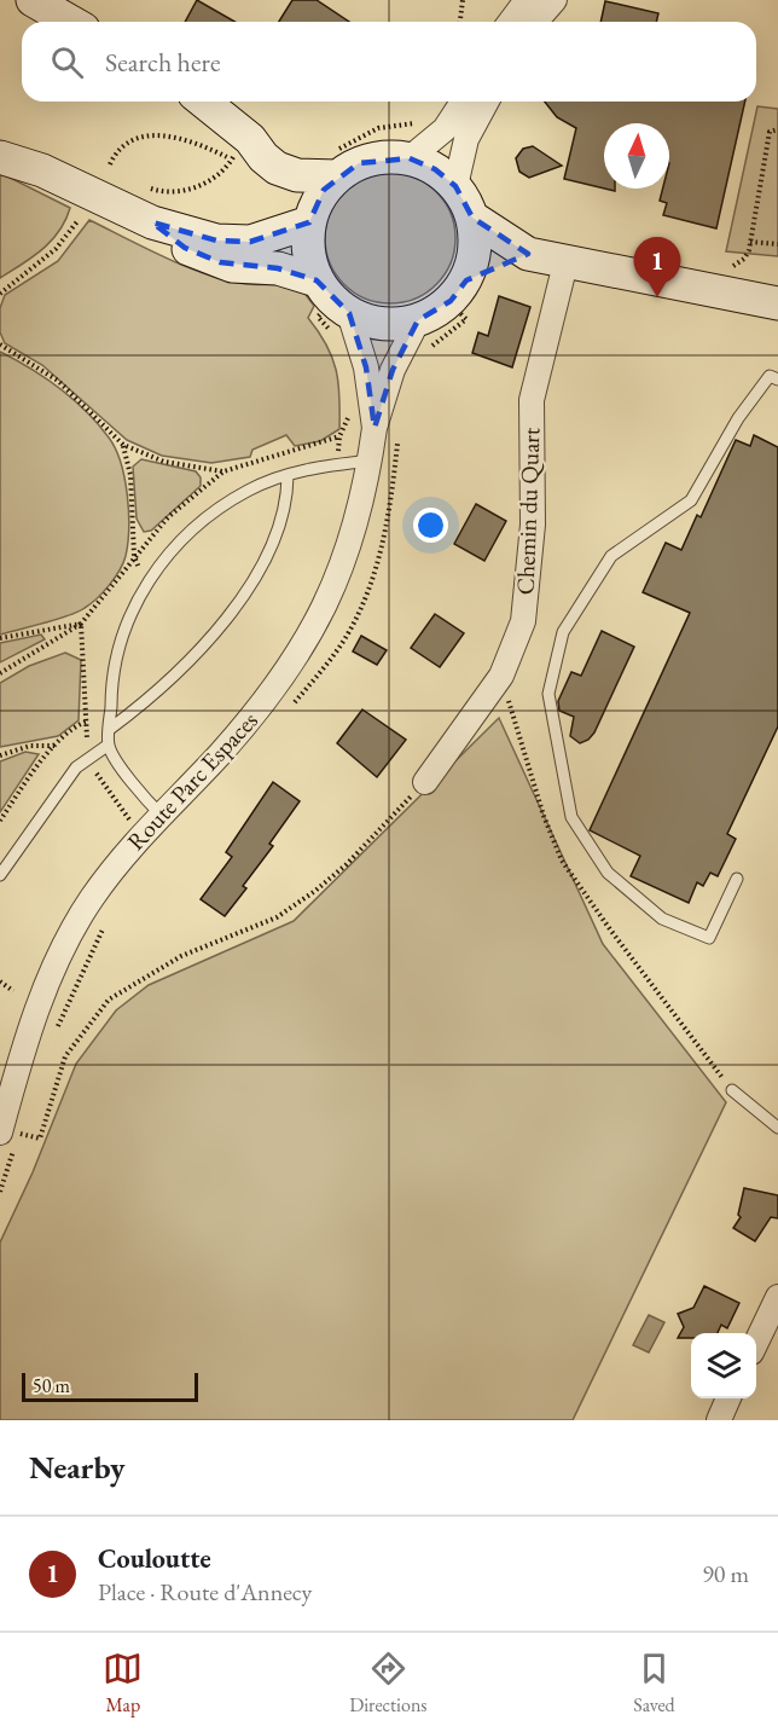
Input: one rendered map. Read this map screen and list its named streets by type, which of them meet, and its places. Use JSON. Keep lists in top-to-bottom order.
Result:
{
  "streets": {
    "street": ["Chemin du Quart", "Route Parc Espaces"]
  },
  "scale_bar": "50 m",
  "north": "top",
  "page": {
    "search": "Search here",
    "pins": "1",
    "scale": "50 m",
    "heading": "Nearby",
    "list": [
      {
        "mark": "1",
        "name": "Couloutte",
        "note": "Place · Route d'Annecy",
        "value": "90 m"
      }
    ],
    "nav": ["Map", "Directions", "Saved"]
  }
}
